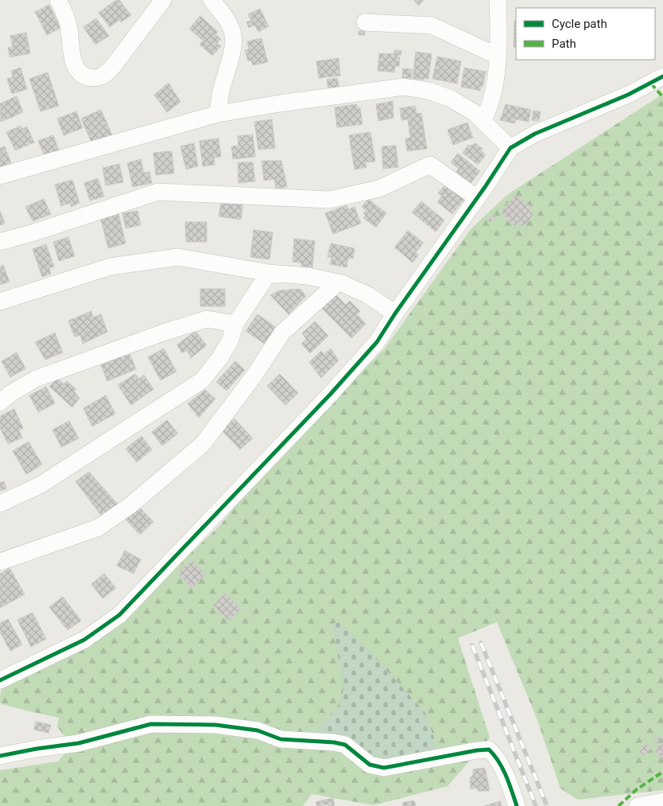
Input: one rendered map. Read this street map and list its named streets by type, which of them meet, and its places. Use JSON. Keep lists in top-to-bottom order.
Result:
{
  "legend": ["Cycle path", "Path"]
}
